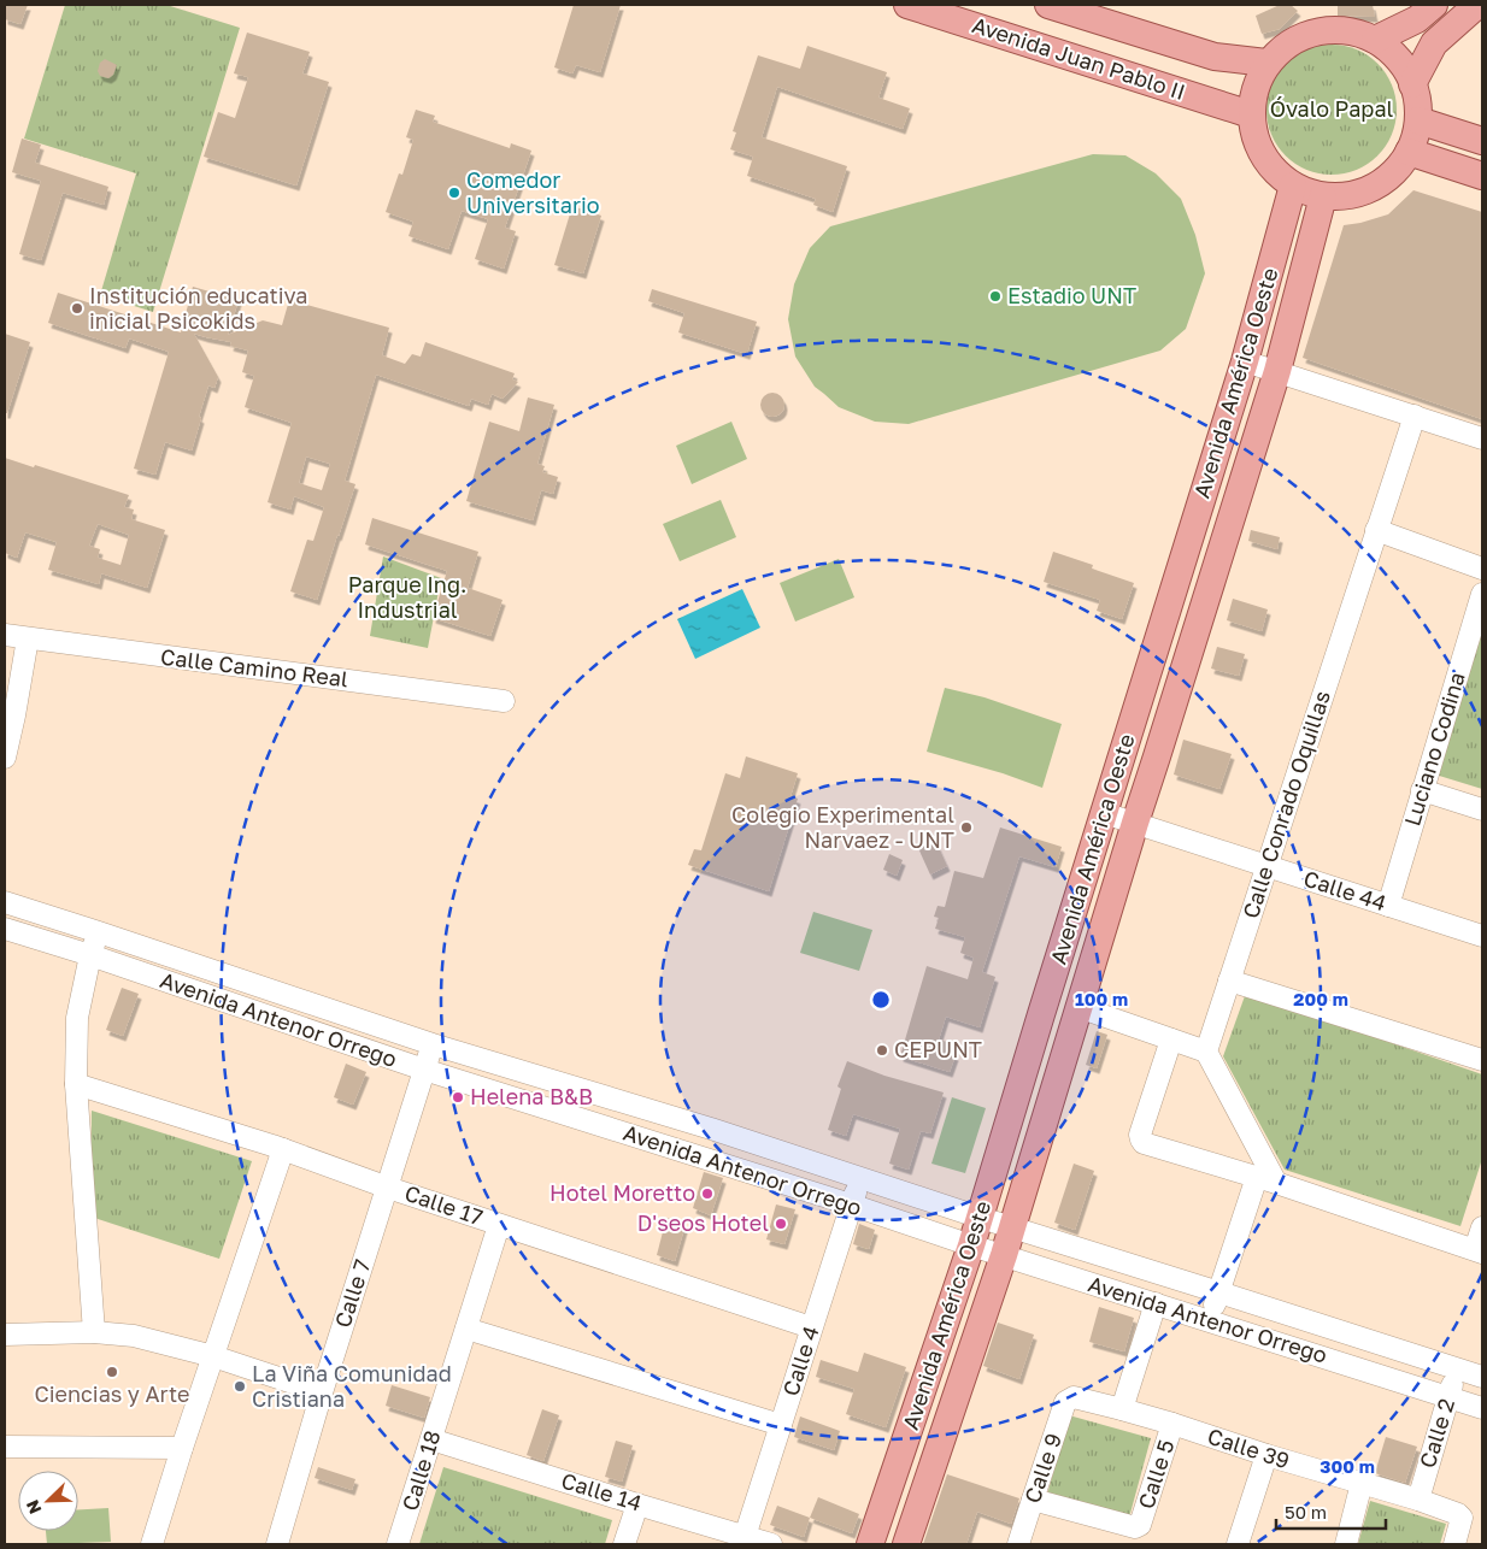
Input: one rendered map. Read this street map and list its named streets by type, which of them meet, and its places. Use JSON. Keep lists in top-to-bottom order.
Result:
{
  "streets": {
    "main road": ["Avenida Juan Pablo II", "Avenida América Oeste"],
    "street": [
      "Calle Camino Real",
      "Luciano Codina",
      "Calle Conrado Oquillas",
      "Calle 44",
      "Avenida Antenor Orrego",
      "Calle 17",
      "Calle 7",
      "Calle 4",
      "Calle 2",
      "Calle 39",
      "Calle 9",
      "Calle 18",
      "Calle 5",
      "Calle 14"
    ]
  },
  "crossings": [
    ["Avenida Juan Pablo II", "Avenida América Oeste"],
    ["Avenida América Oeste", "Calle 44"],
    ["Avenida América Oeste", "Avenida Antenor Orrego"],
    ["Luciano Codina", "Calle 44"],
    ["Calle Conrado Oquillas", "Calle 44"],
    ["Avenida Antenor Orrego", "Calle 7"],
    ["Avenida Antenor Orrego", "Calle 4"],
    ["Avenida Antenor Orrego", "Calle 2"],
    ["Calle 17", "Calle 7"],
    ["Calle 17", "Calle 4"],
    ["Calle 17", "Calle 18"],
    ["Calle 4", "Calle 14"],
    ["Calle 2", "Calle 39"],
    ["Calle 39", "Calle 9"],
    ["Calle 39", "Calle 5"],
    ["Calle 9", "Calle 5"],
    ["Calle 18", "Calle 14"]
  ],
  "parks": ["Óvalo Papal", "Parque Ing. Industrial"],
  "places": [
    "Comedor Universitario",
    "Estadio UNT",
    "Institución educativa inicial Psicokids",
    "Colegio Experimental Narvaez - UNT",
    "CEPUNT",
    "Helena B&B",
    "Hotel Moretto",
    "D'seos Hotel",
    "Ciencias y Arte",
    "La Viña Comunidad Cristiana"
  ],
  "scale_bar": "50 m",
  "north": "bottom left",
  "rings": ["100 m", "200 m", "300 m"]
}
